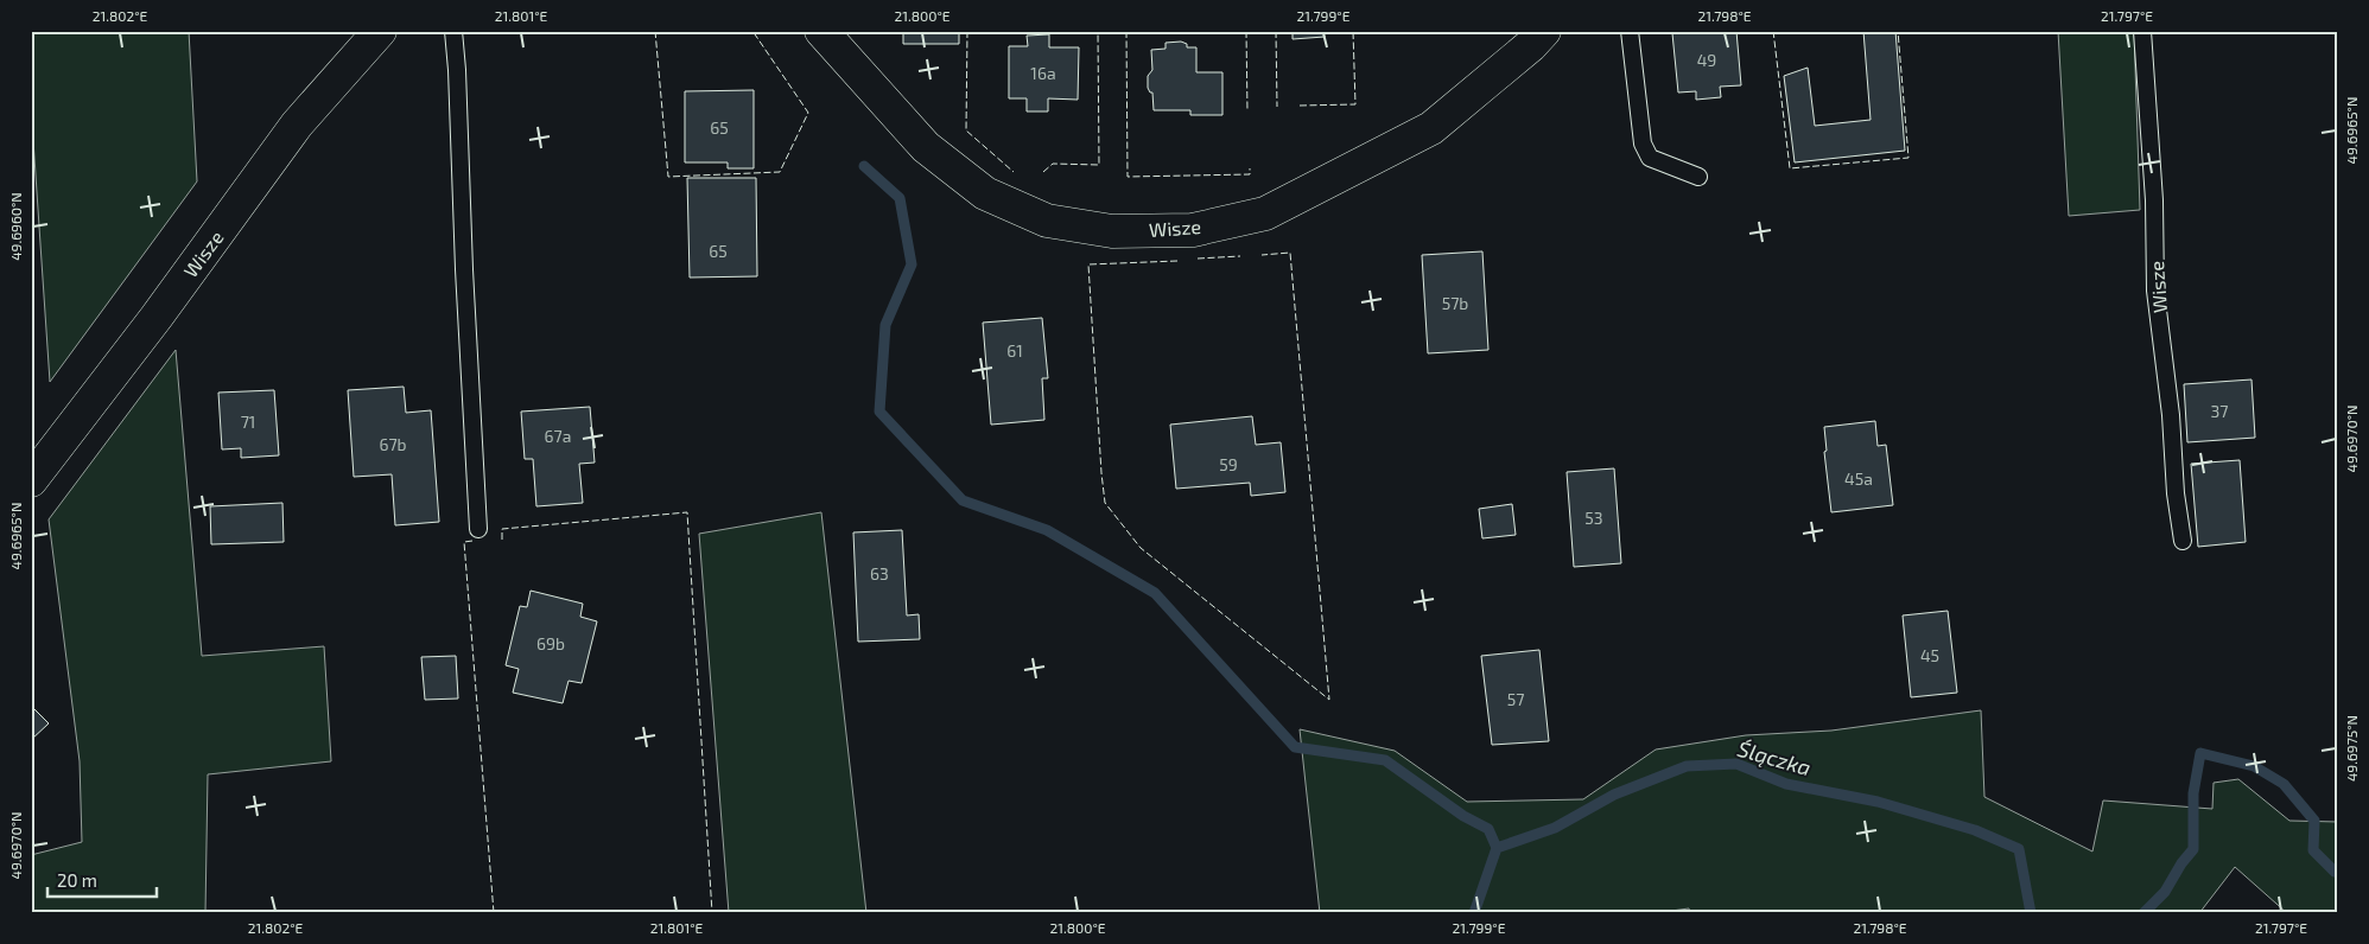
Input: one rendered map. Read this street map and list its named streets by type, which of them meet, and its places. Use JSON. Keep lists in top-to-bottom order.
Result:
{
  "streets": {
    "street": ["Wisze"]
  },
  "water": ["Ślączka"],
  "house_numbers": [
    "49",
    "16a",
    "65",
    "65",
    "57b",
    "61",
    "37",
    "71",
    "67a",
    "67b",
    "59",
    "45a",
    "53",
    "63",
    "69b",
    "45",
    "57"
  ],
  "scale_bar": "20 m",
  "coordinates": [
    "21.802°E",
    "21.801°E",
    "21.800°E",
    "21.799°E",
    "21.798°E",
    "21.797°E",
    "49.6965°N",
    "49.6960°N",
    "49.6970°N",
    "49.6975°N"
  ]
}
